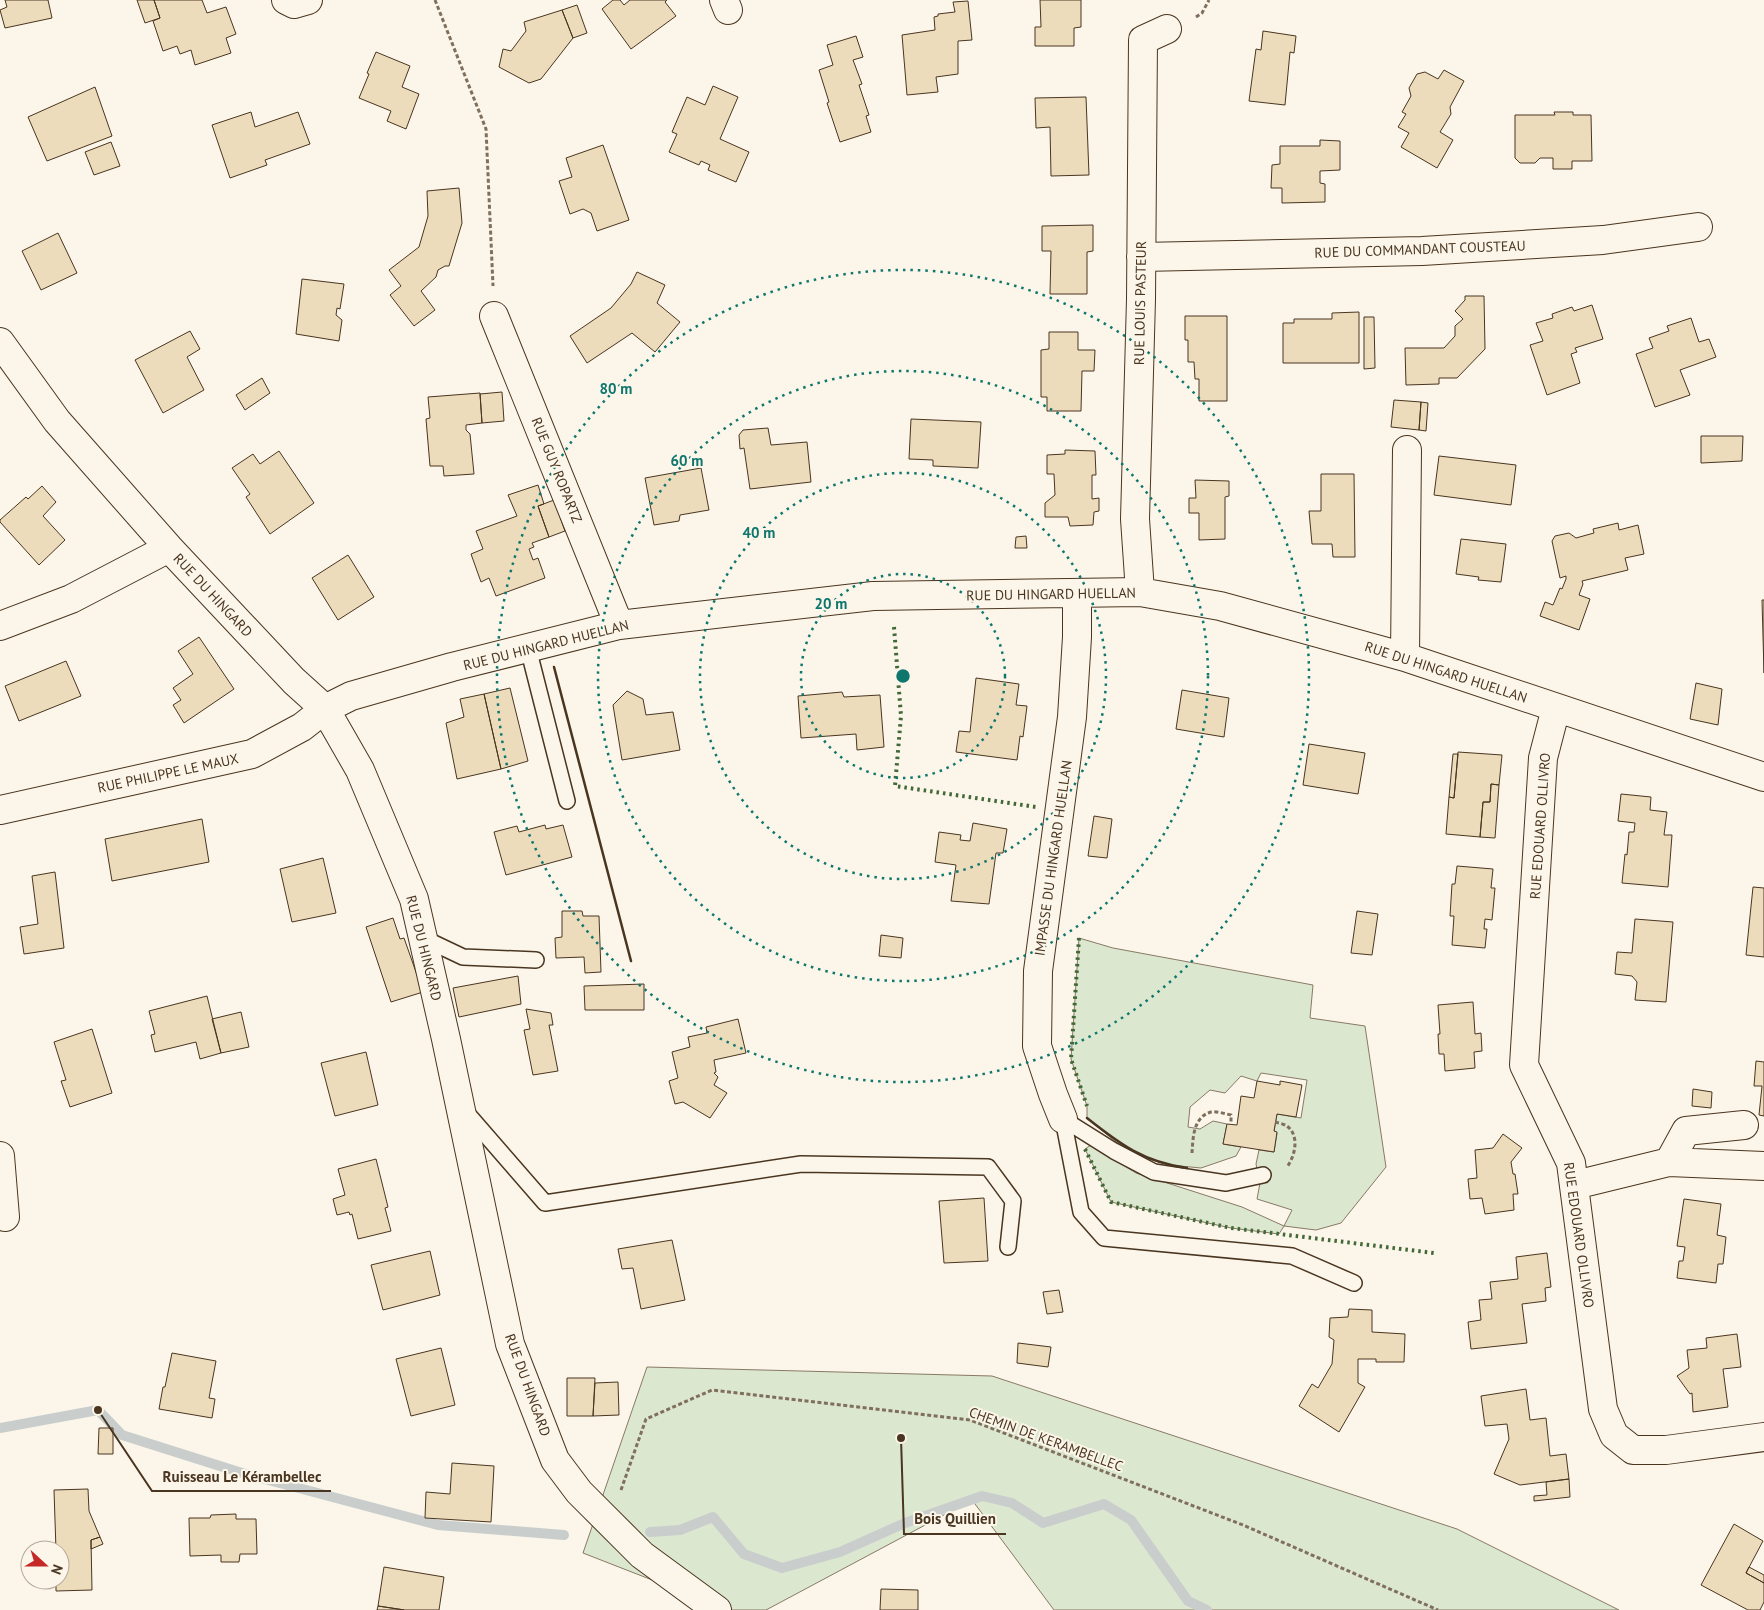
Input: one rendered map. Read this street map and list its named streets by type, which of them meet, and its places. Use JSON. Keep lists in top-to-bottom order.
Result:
{
  "streets": {
    "street": [
      "RUE DU COMMANDANT COUSTEAU",
      "RUE LOUIS PASTEUR",
      "RUE GUY ROPARTZ",
      "RUE DU HINGARD HUELLAN",
      "RUE DU HINGARD",
      "RUE PHILIPPE LE MAUX",
      "RUE EDOUARD OLLIVRO",
      "IMPASSE DU HINGARD HUELLAN"
    ],
    "path": ["CHEMIN DE KERAMBELLEC"]
  },
  "crossings": [
    ["RUE DU COMMANDANT COUSTEAU", "RUE LOUIS PASTEUR"],
    ["RUE LOUIS PASTEUR", "RUE DU HINGARD HUELLAN"],
    ["RUE GUY ROPARTZ", "RUE DU HINGARD HUELLAN"],
    ["RUE DU HINGARD HUELLAN", "RUE DU HINGARD"],
    ["RUE DU HINGARD HUELLAN", "RUE PHILIPPE LE MAUX"],
    ["RUE DU HINGARD HUELLAN", "RUE EDOUARD OLLIVRO"],
    ["RUE DU HINGARD HUELLAN", "IMPASSE DU HINGARD HUELLAN"],
    ["RUE DU HINGARD", "RUE PHILIPPE LE MAUX"],
    ["RUE DU HINGARD", "CHEMIN DE KERAMBELLEC"]
  ],
  "places": ["Ruisseau Le Kérambellec", "Bois Quillien"],
  "north": "right",
  "rings": [
    "80 m",
    "60 m",
    "40 m",
    "20 m"
  ]
}
